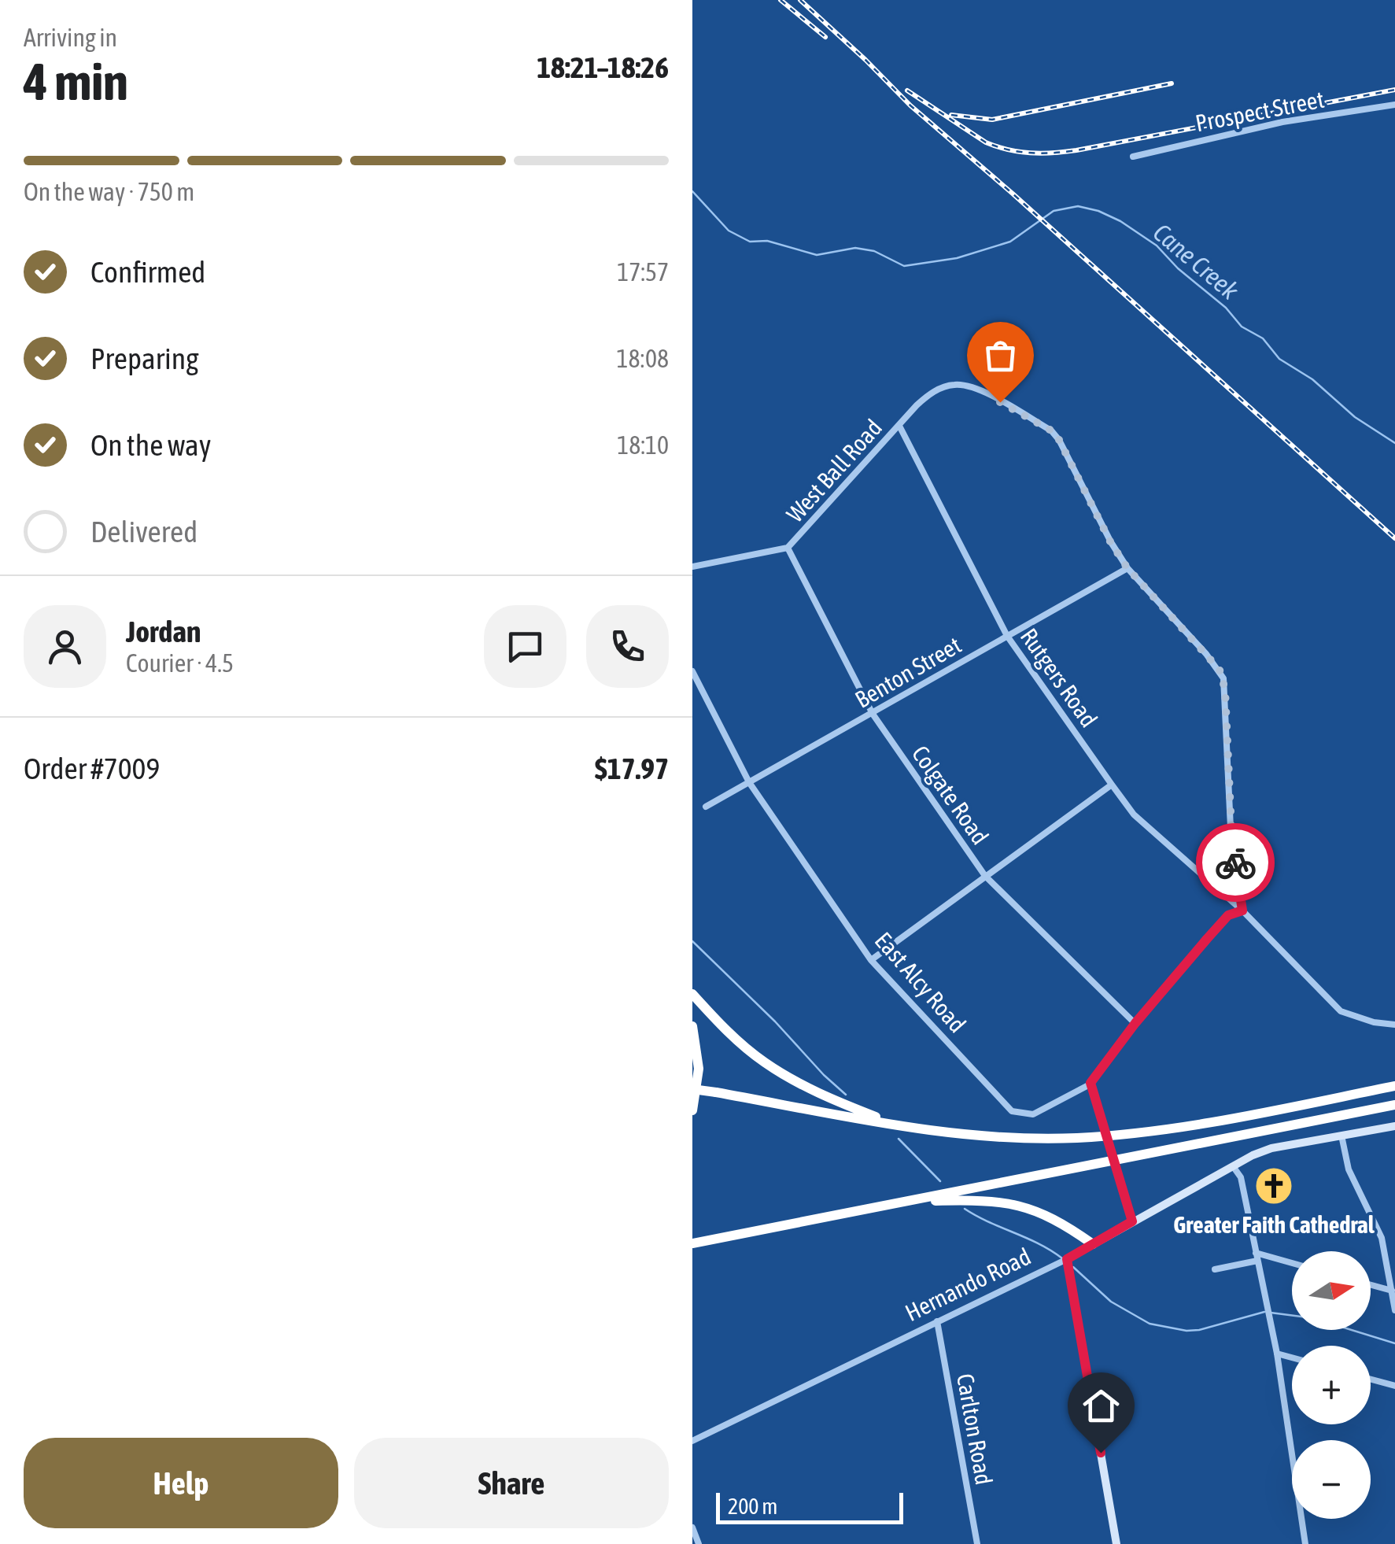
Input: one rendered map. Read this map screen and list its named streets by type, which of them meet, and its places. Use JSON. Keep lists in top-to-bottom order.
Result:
{
  "streets": {
    "main road": ["Hernando Road"],
    "street": [
      "Prospect Street",
      "West Ball Road",
      "Benton Street",
      "Rutgers Road",
      "Colgate Road",
      "East Alcy Road",
      "Carlton Road"
    ]
  },
  "crossings": [
    ["West Ball Road", "Benton Street"],
    ["West Ball Road", "Rutgers Road"],
    ["West Ball Road", "Colgate Road"],
    ["Benton Street", "Rutgers Road"],
    ["Benton Street", "Colgate Road"],
    ["Benton Street", "East Alcy Road"],
    ["Hernando Road", "Carlton Road"]
  ],
  "water": ["Cane Creek"],
  "places": {
    "church": ["Greater Faith Cathedral"]
  },
  "scale_bar": "200 m",
  "north": "right",
  "page": {
    "heading": ["4 min", "Arriving in", "18:21–18:26"],
    "panel": [
      "Jordan",
      "Courier · 4.5",
      "Order #7009",
      "$17.97"
    ],
    "bar": "On the way · 750 m",
    "list": [
      ["Confirmed", "17:57"],
      ["Preparing", "18:08"],
      ["On the way", "18:10"],
      "Delivered"
    ],
    "map_buttons": ["+", "−"],
    "buttons": ["Help", "Share"],
    "scale": "200 m"
  }
}
